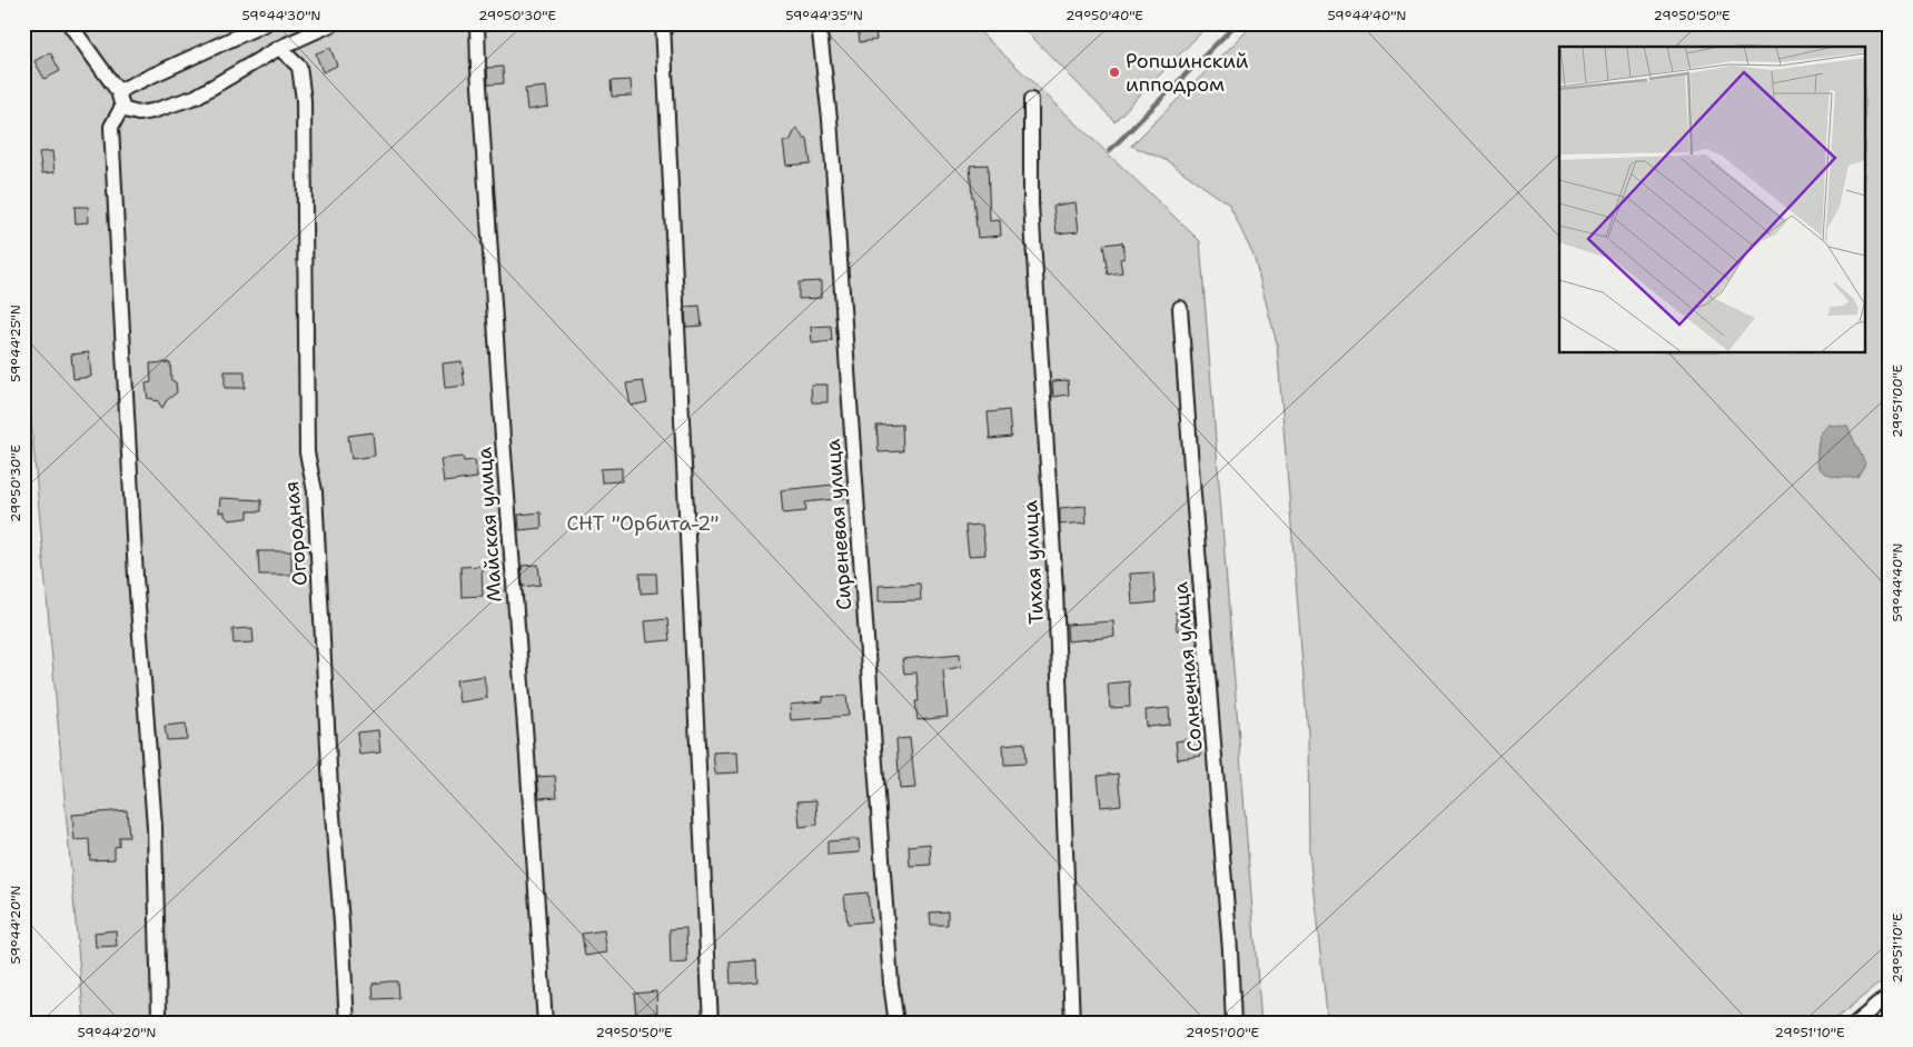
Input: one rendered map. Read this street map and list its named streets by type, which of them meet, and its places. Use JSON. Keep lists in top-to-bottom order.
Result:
{
  "streets": {
    "street": [
      "Майская улица",
      "Сиреневая улица",
      "Огородная",
      "Тихая улица",
      "Солнечная улица"
    ]
  },
  "parks": ["СНТ \"Орбита-2\""],
  "places": ["Ропшинский ипподром"],
  "coordinates": [
    "59°44'30\"N",
    "29°50'30\"E",
    "59°44'35\"N",
    "29°50'40\"E",
    "59°44'40\"N",
    "29°50'50\"E",
    "59°44'25\"N",
    "29°51'00\"E",
    "59°44'20\"N",
    "29°51'10\"E"
  ]
}
